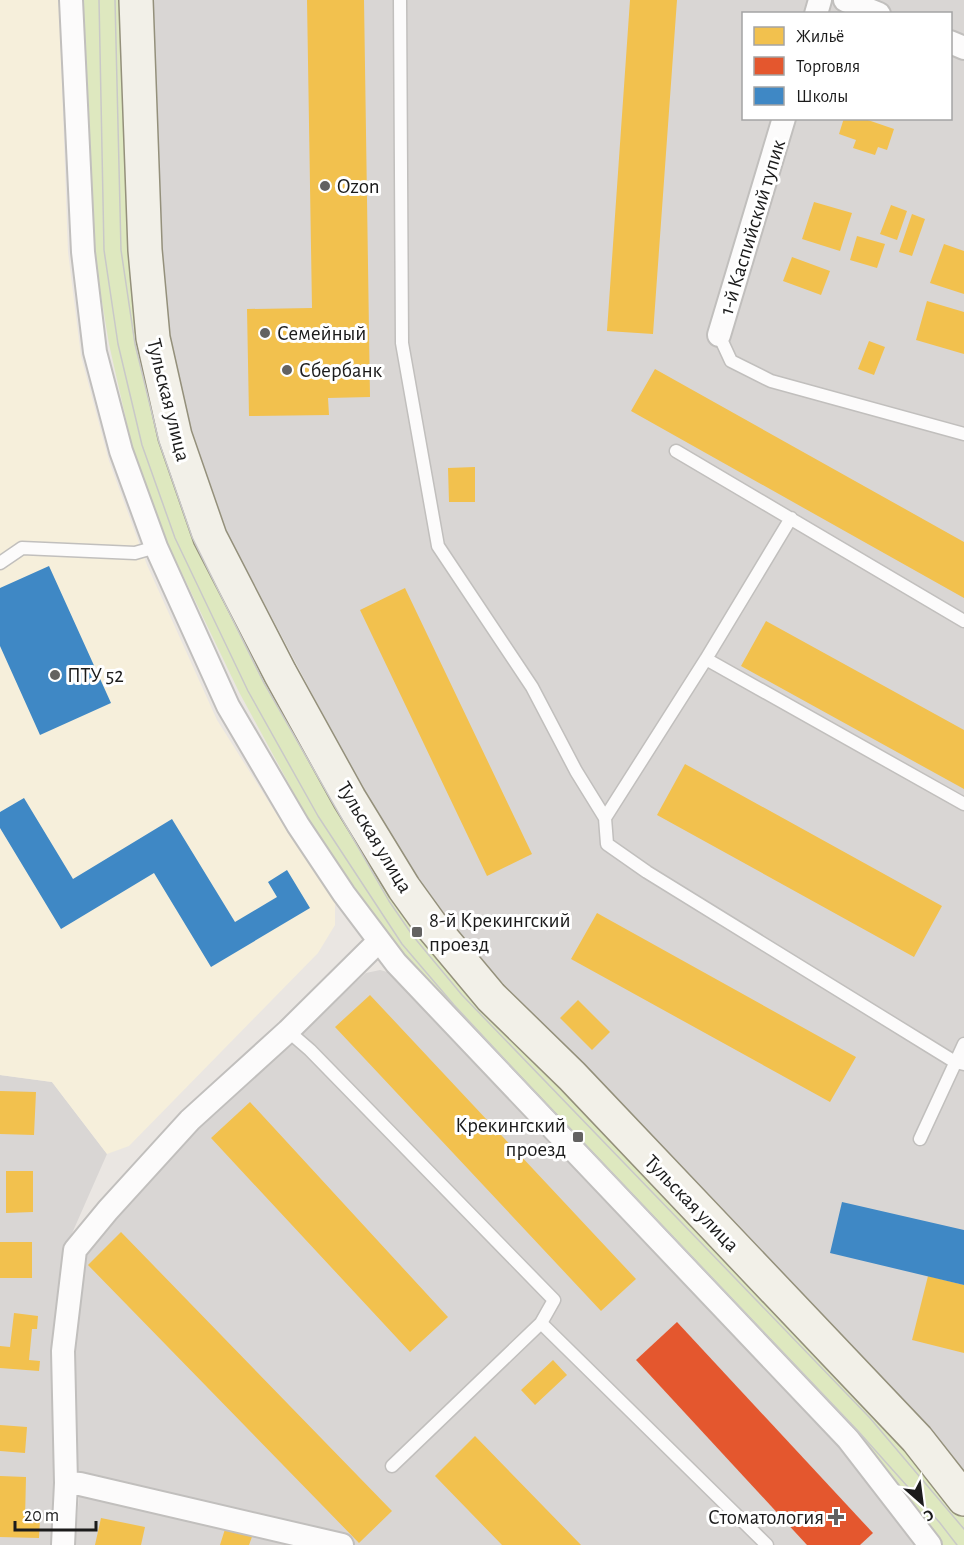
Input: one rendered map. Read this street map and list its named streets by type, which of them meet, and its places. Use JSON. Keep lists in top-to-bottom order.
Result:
{
  "streets": {
    "street": ["1-й Каспийский тупик", "Тульская улица"]
  },
  "places": {
    "other": [
      "Ozon",
      "Семейный",
      "Сбербанк",
      "ПТУ 52"
    ],
    "transit": ["8-й Крекингский проезд", "Крекингский проезд"],
    "health": ["Стоматология"]
  },
  "legend": ["Жильё", "Торговля", "Школы"],
  "scale_bar": "20 m",
  "north": "bottom right"
}
